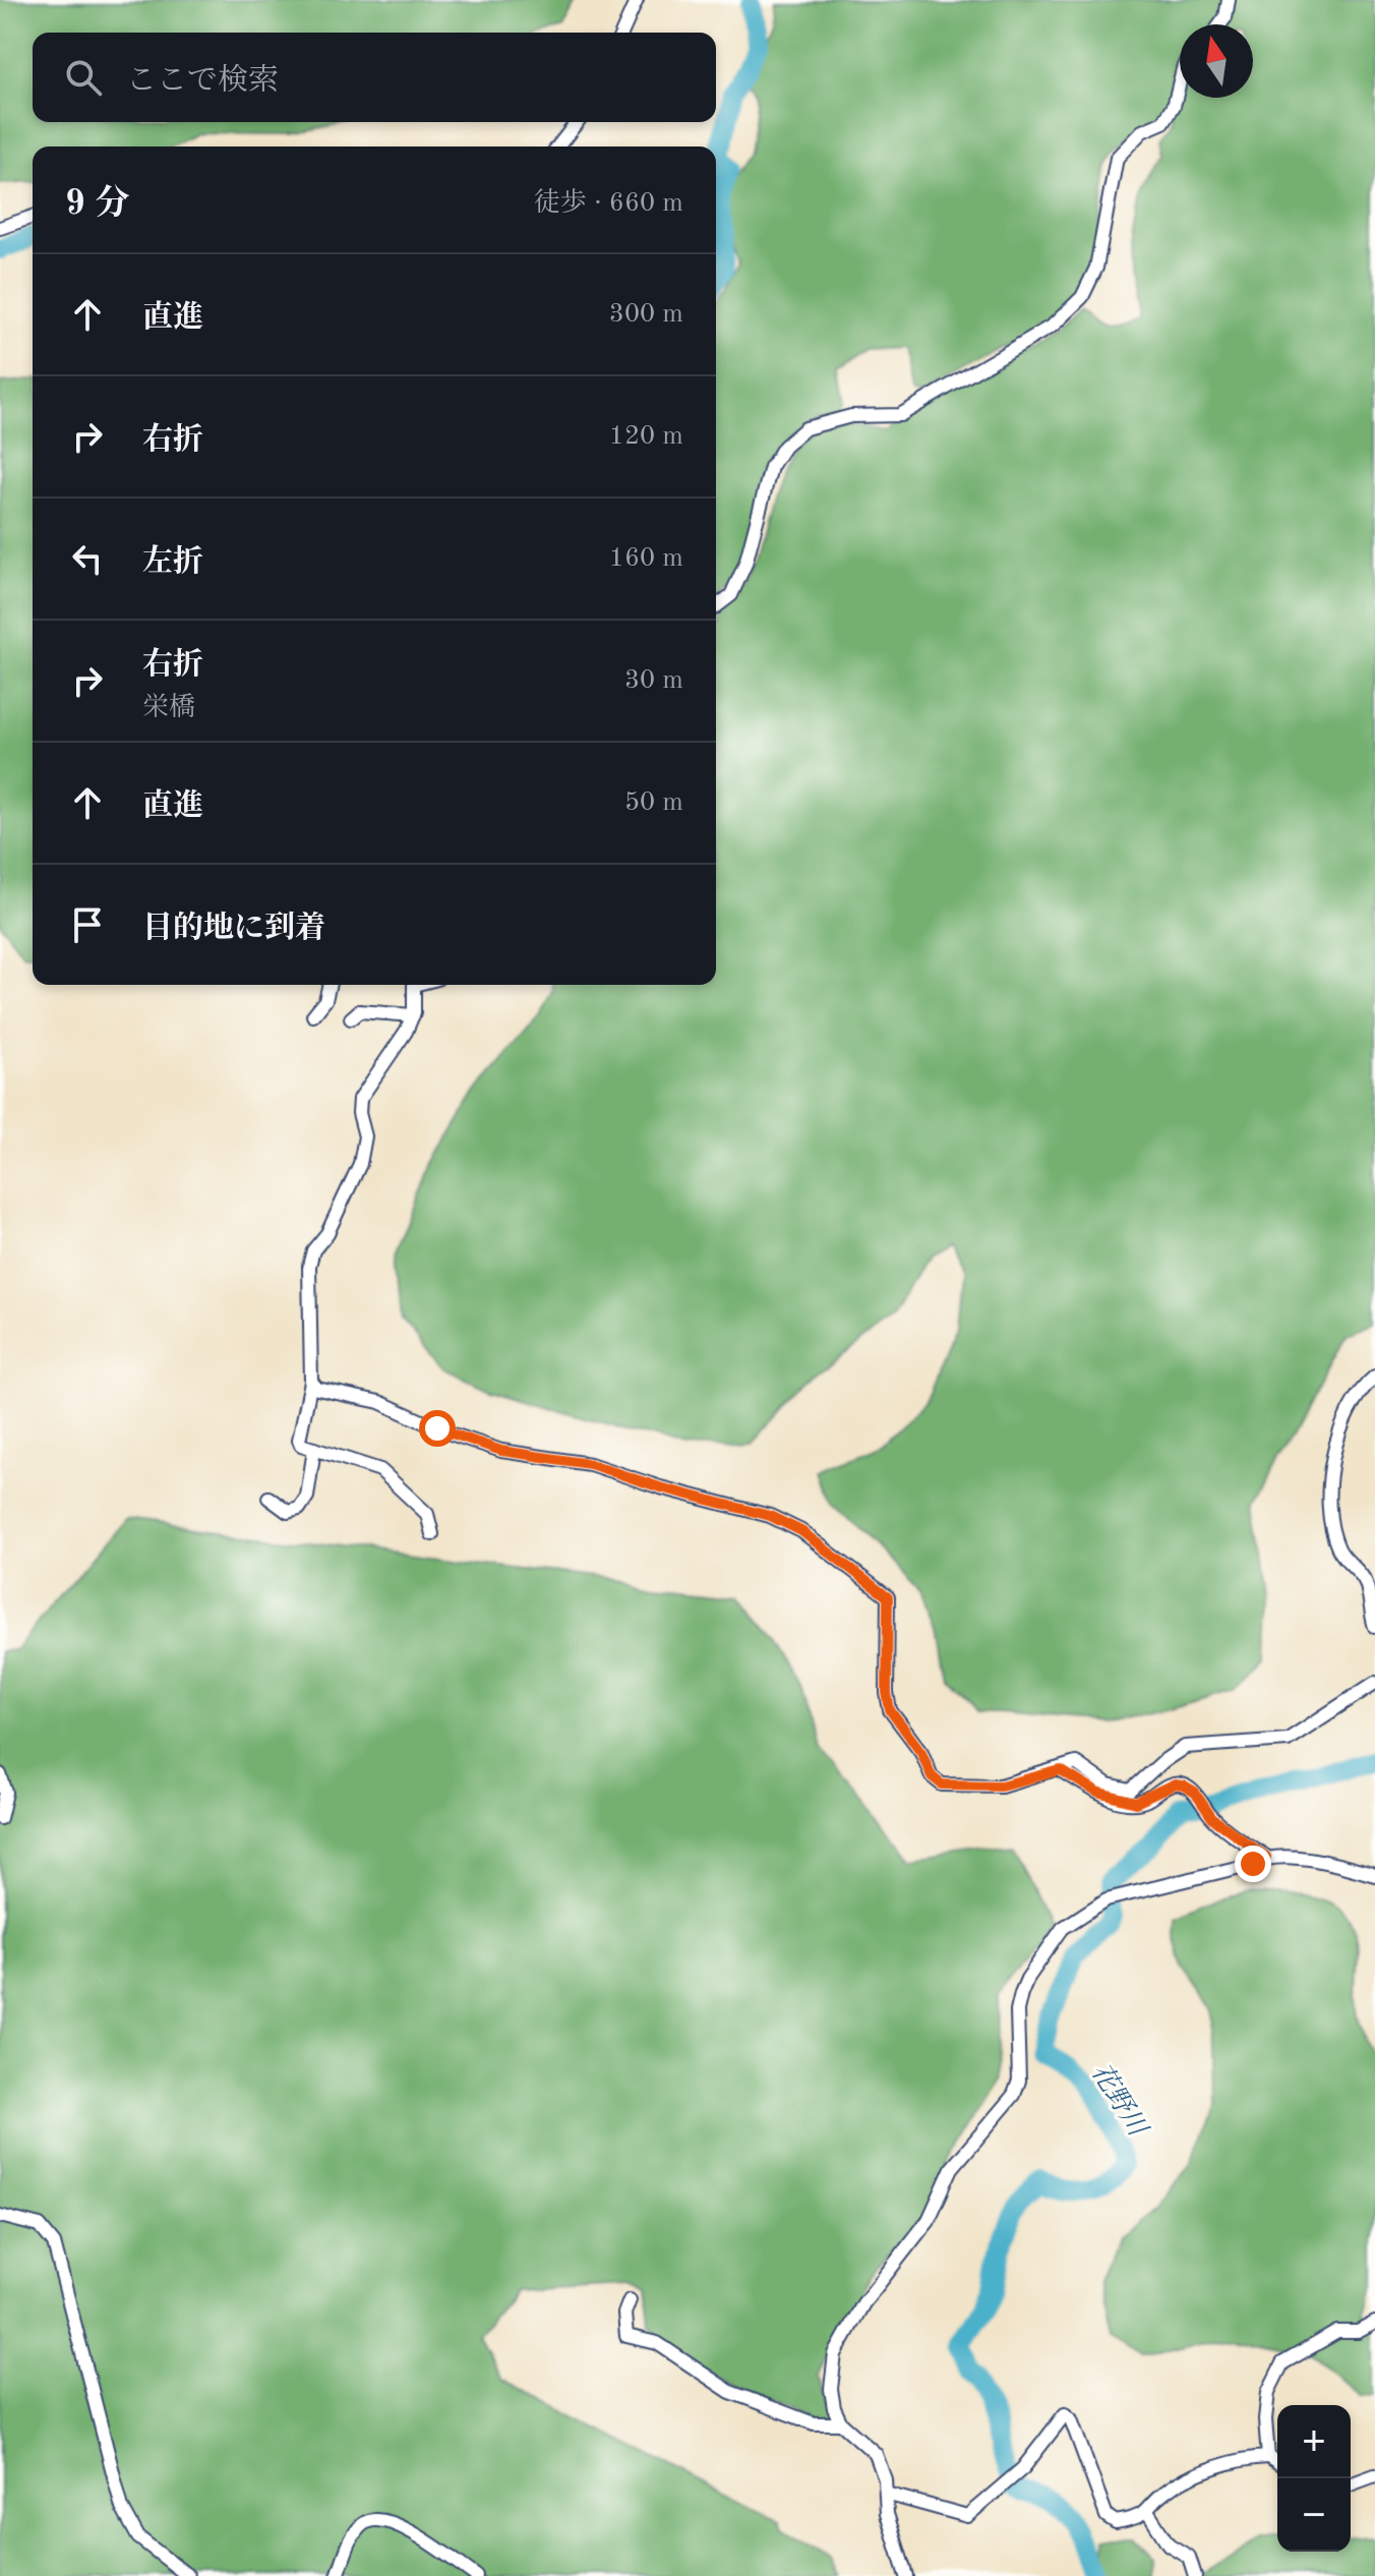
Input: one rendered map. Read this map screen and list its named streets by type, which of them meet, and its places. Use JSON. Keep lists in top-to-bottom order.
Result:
{
  "water": ["花野川"],
  "north": "top",
  "page": {
    "search": "ここで検索",
    "heading": ["9 分", "徒歩 · 660 m"],
    "list": [
      ["直進", "300 m"],
      ["右折", "120 m"],
      ["左折", "160 m"],
      ["右折", "栄橋", "30 m"],
      ["直進", "50 m"],
      "目的地に到着"
    ],
    "map_buttons": ["+", "−"]
  }
}
